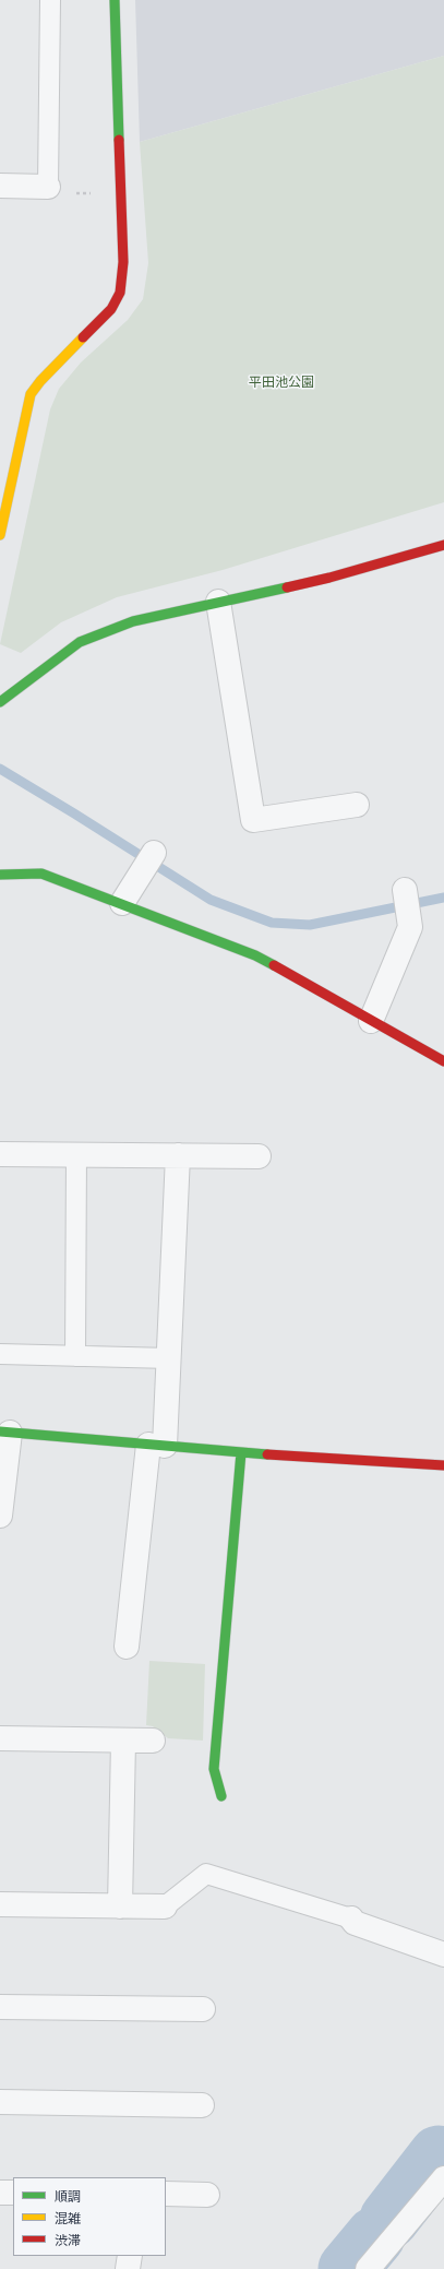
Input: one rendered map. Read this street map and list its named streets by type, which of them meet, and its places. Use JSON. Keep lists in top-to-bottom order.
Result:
{
  "parks": ["平田池公園"],
  "legend": ["順調", "混雑", "渋滞"]
}
